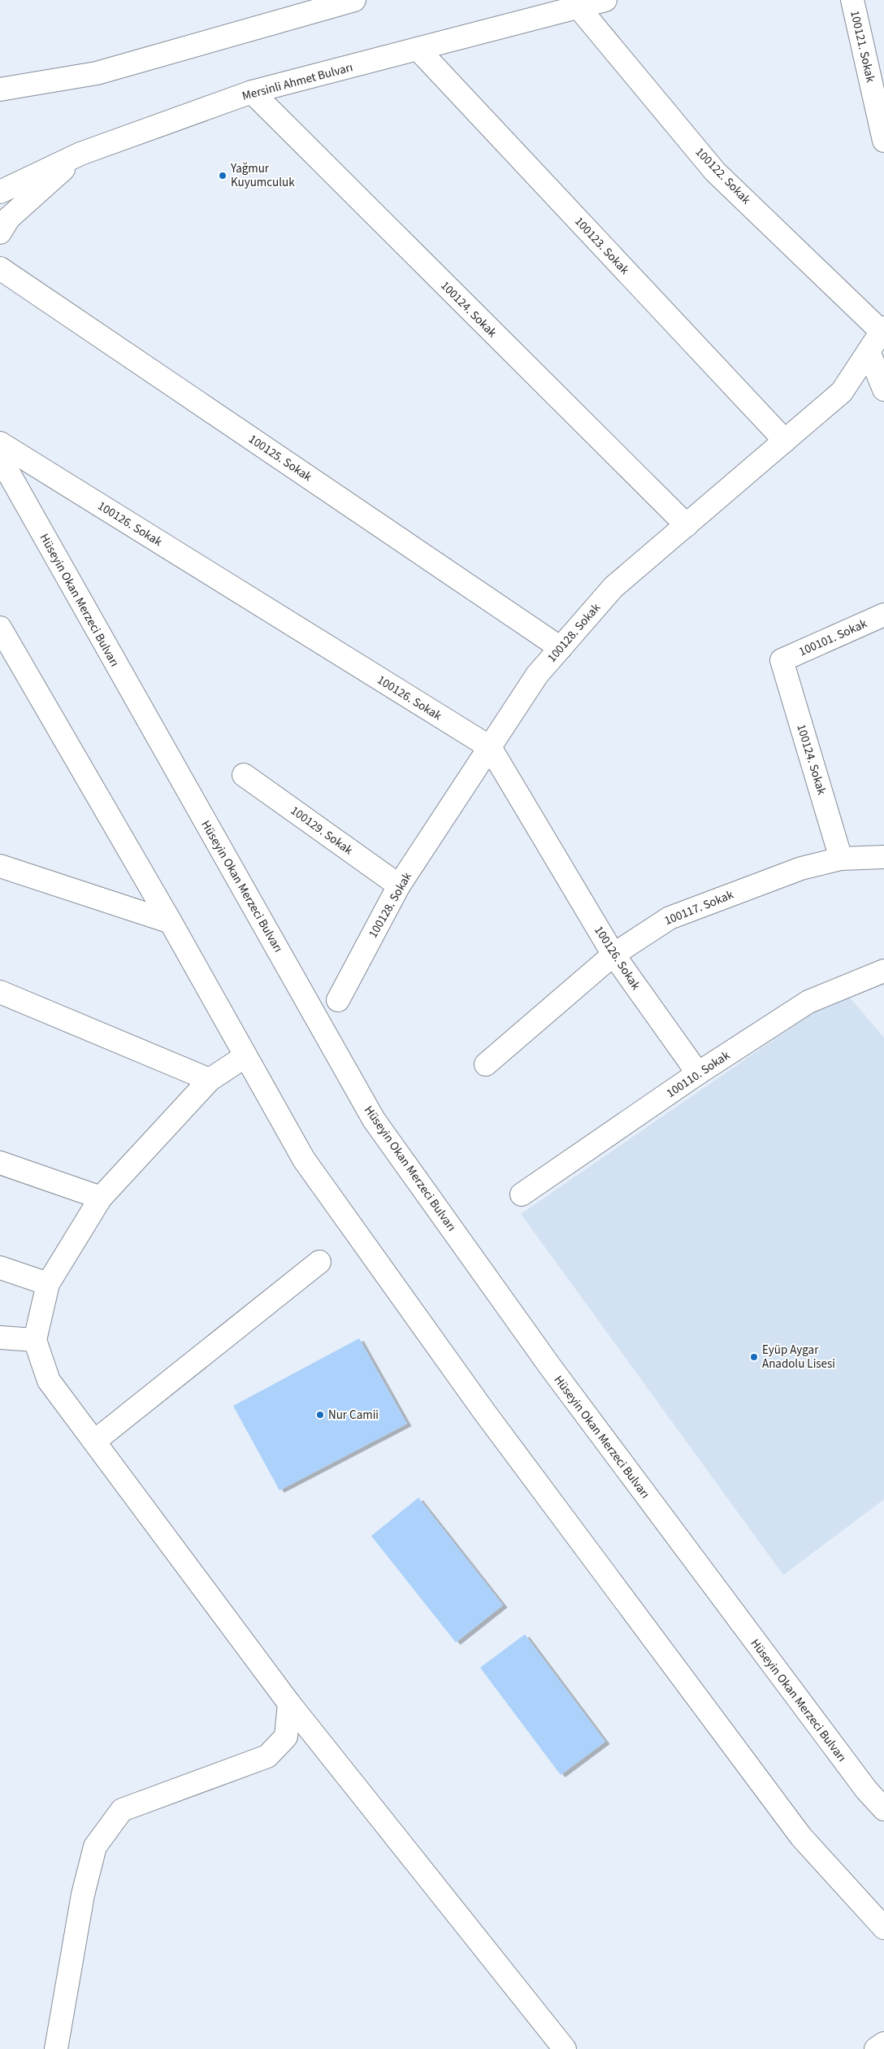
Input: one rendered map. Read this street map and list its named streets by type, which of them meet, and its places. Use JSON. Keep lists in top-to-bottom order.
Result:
{
  "streets": {
    "street": [
      "100121. Sokak",
      "Mersinli Ahmet Bulvarı",
      "100122. Sokak",
      "100123. Sokak",
      "100124. Sokak",
      "100125. Sokak",
      "100126. Sokak",
      "Hüseyin Okan Merzeci Bulvarı",
      "100128. Sokak",
      "100101. Sokak",
      "100129. Sokak",
      "100117. Sokak",
      "100110. Sokak"
    ]
  },
  "crossings": [
    ["Mersinli Ahmet Bulvarı", "100122. Sokak"],
    ["Mersinli Ahmet Bulvarı", "100123. Sokak"],
    ["Mersinli Ahmet Bulvarı", "100124. Sokak"],
    ["100122. Sokak", "100128. Sokak"],
    ["100123. Sokak", "100128. Sokak"],
    ["100124. Sokak", "100128. Sokak"],
    ["100124. Sokak", "100101. Sokak"],
    ["100124. Sokak", "100117. Sokak"],
    ["100125. Sokak", "100128. Sokak"],
    ["100126. Sokak", "100128. Sokak"],
    ["100126. Sokak", "100117. Sokak"],
    ["100126. Sokak", "100110. Sokak"],
    ["100128. Sokak", "100129. Sokak"]
  ],
  "places": ["Yağmur Kuyumculuk", "Eyüp Aygar Anadolu Lisesi", "Nur Camii"]
}
